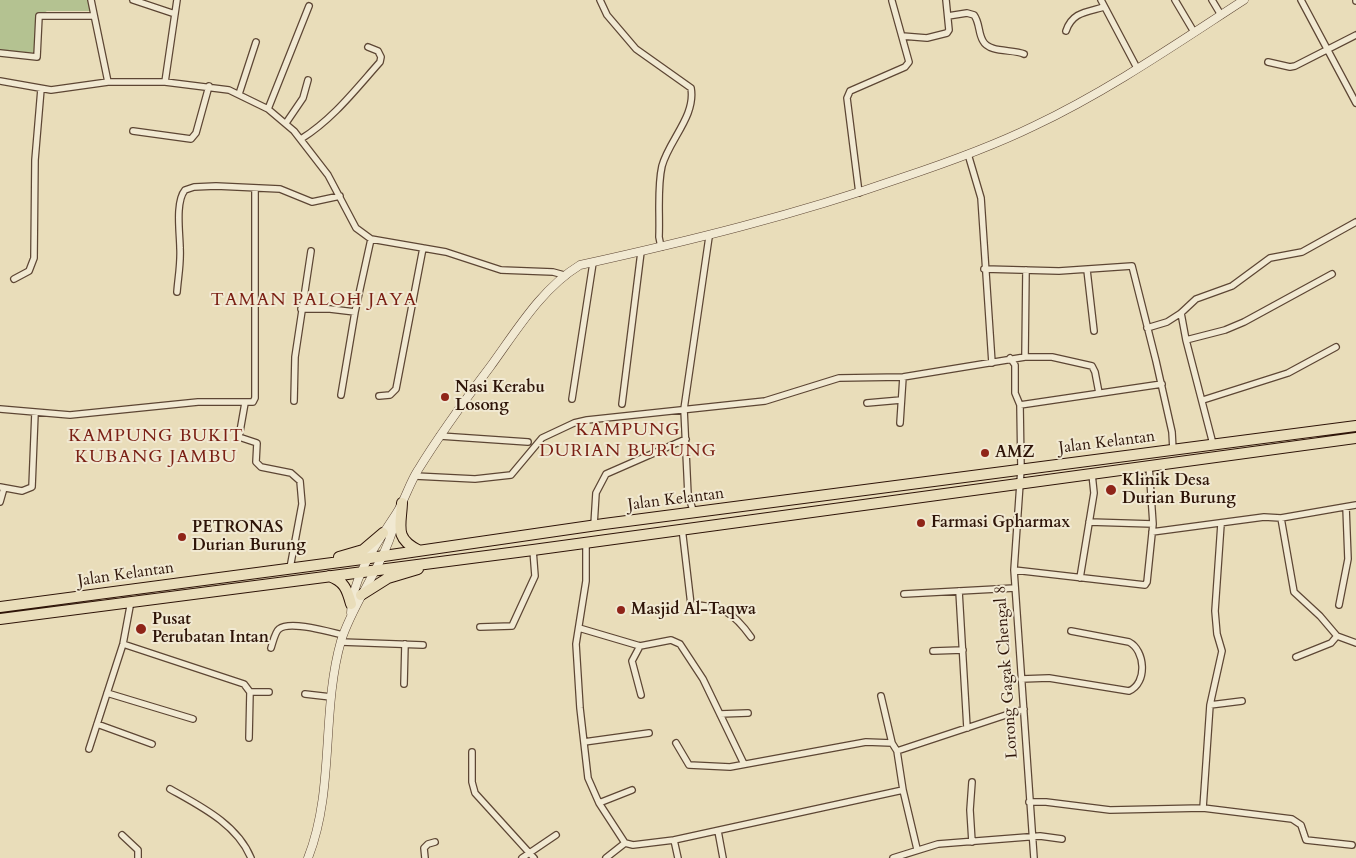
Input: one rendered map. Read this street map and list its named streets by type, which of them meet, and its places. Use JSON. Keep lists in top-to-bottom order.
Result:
{
  "streets": {
    "highway": ["Jalan Kelantan"],
    "street": ["Lorong Gagak Chengal 8"]
  },
  "crossings": [
    ["Jalan Kelantan", "Lorong Gagak Chengal 8"]
  ],
  "districts": ["TAMAN PALOH JAYA", "KAMPUNG DURIAN BURUNG", "KAMPUNG BUKIT KUBANG JAMBU"],
  "places": [
    "Nasi Kerabu Losong",
    "AMZ",
    "Klinik Desa Durian Burung",
    "Farmasi Gpharmax",
    "PETRONAS Durian Burung",
    "Masjid Al-Taqwa",
    "Pusat Perubatan Intan"
  ]
}
